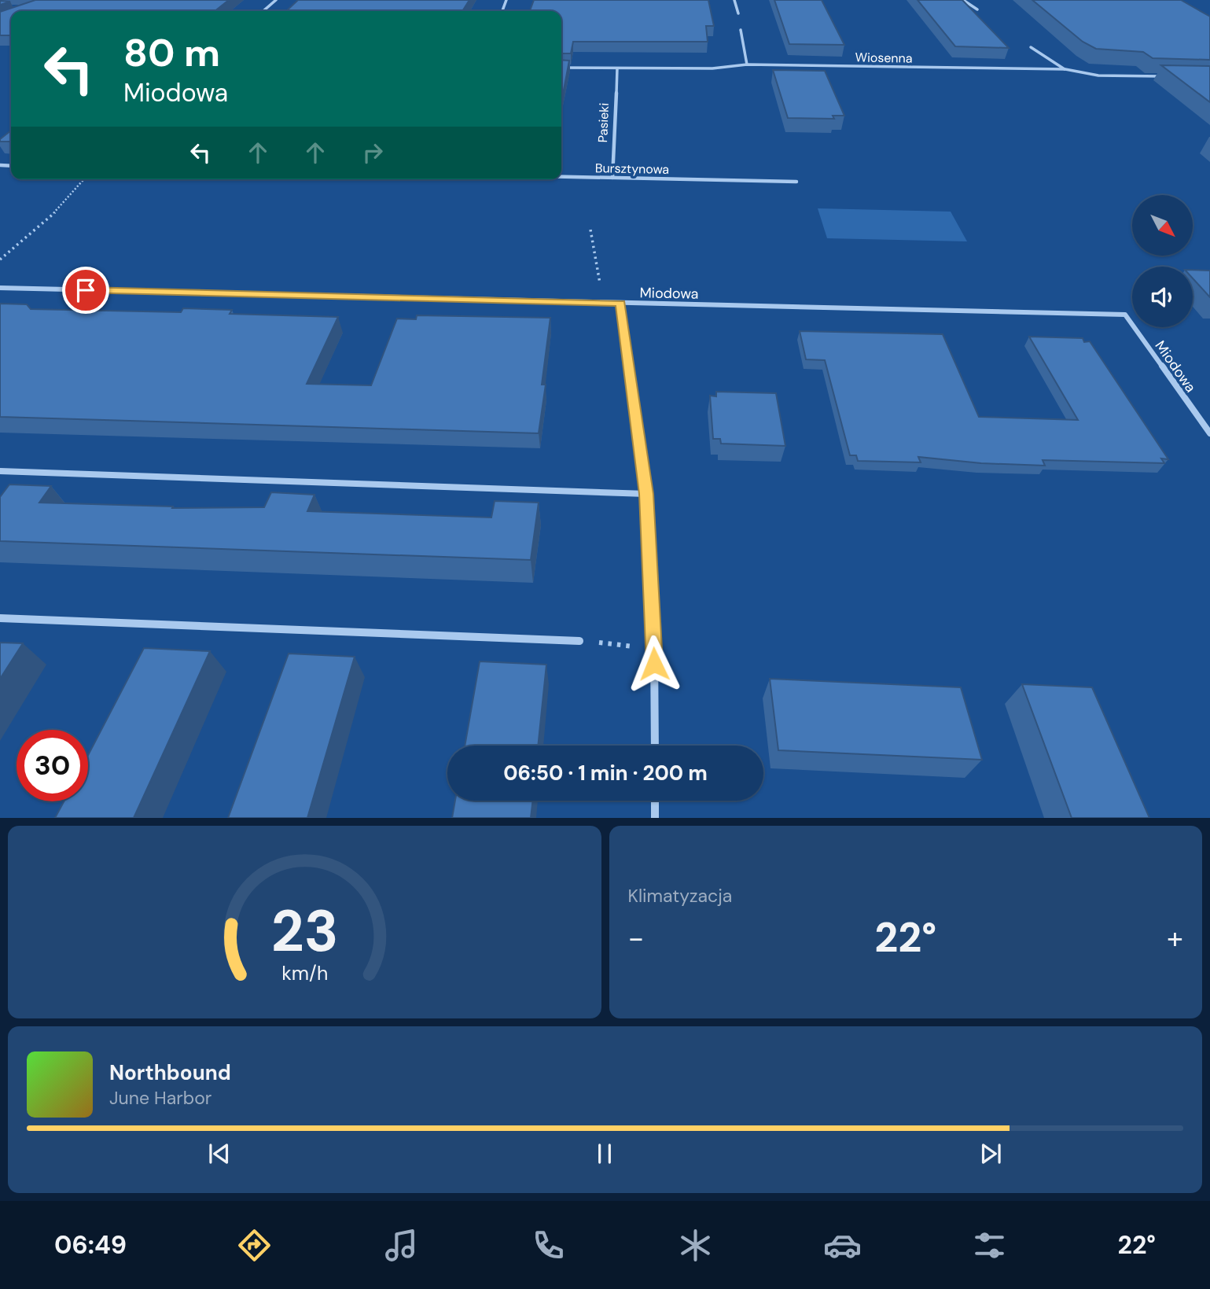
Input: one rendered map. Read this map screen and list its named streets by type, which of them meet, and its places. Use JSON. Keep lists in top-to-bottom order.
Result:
{
  "streets": {
    "street": [
      "Wiosenna",
      "Pasieki",
      "Bursztynowa",
      "Miodowa"
    ]
  },
  "crossings": [
    ["Wiosenna", "Pasieki"],
    ["Pasieki", "Bursztynowa"]
  ],
  "north": "bottom right",
  "page": {
    "turn": ["80 m", "Miodowa"],
    "limit": "30",
    "trip": "06:50 · 1 min · 200 m",
    "tile": "Klimatyzacja",
    "heat": ["−", "22°", "+"],
    "song": ["Northbound", "June Harbor"],
    "tabs": ["06:49", "22°"],
    "gauge": ["23", "km/h"]
  }
}
